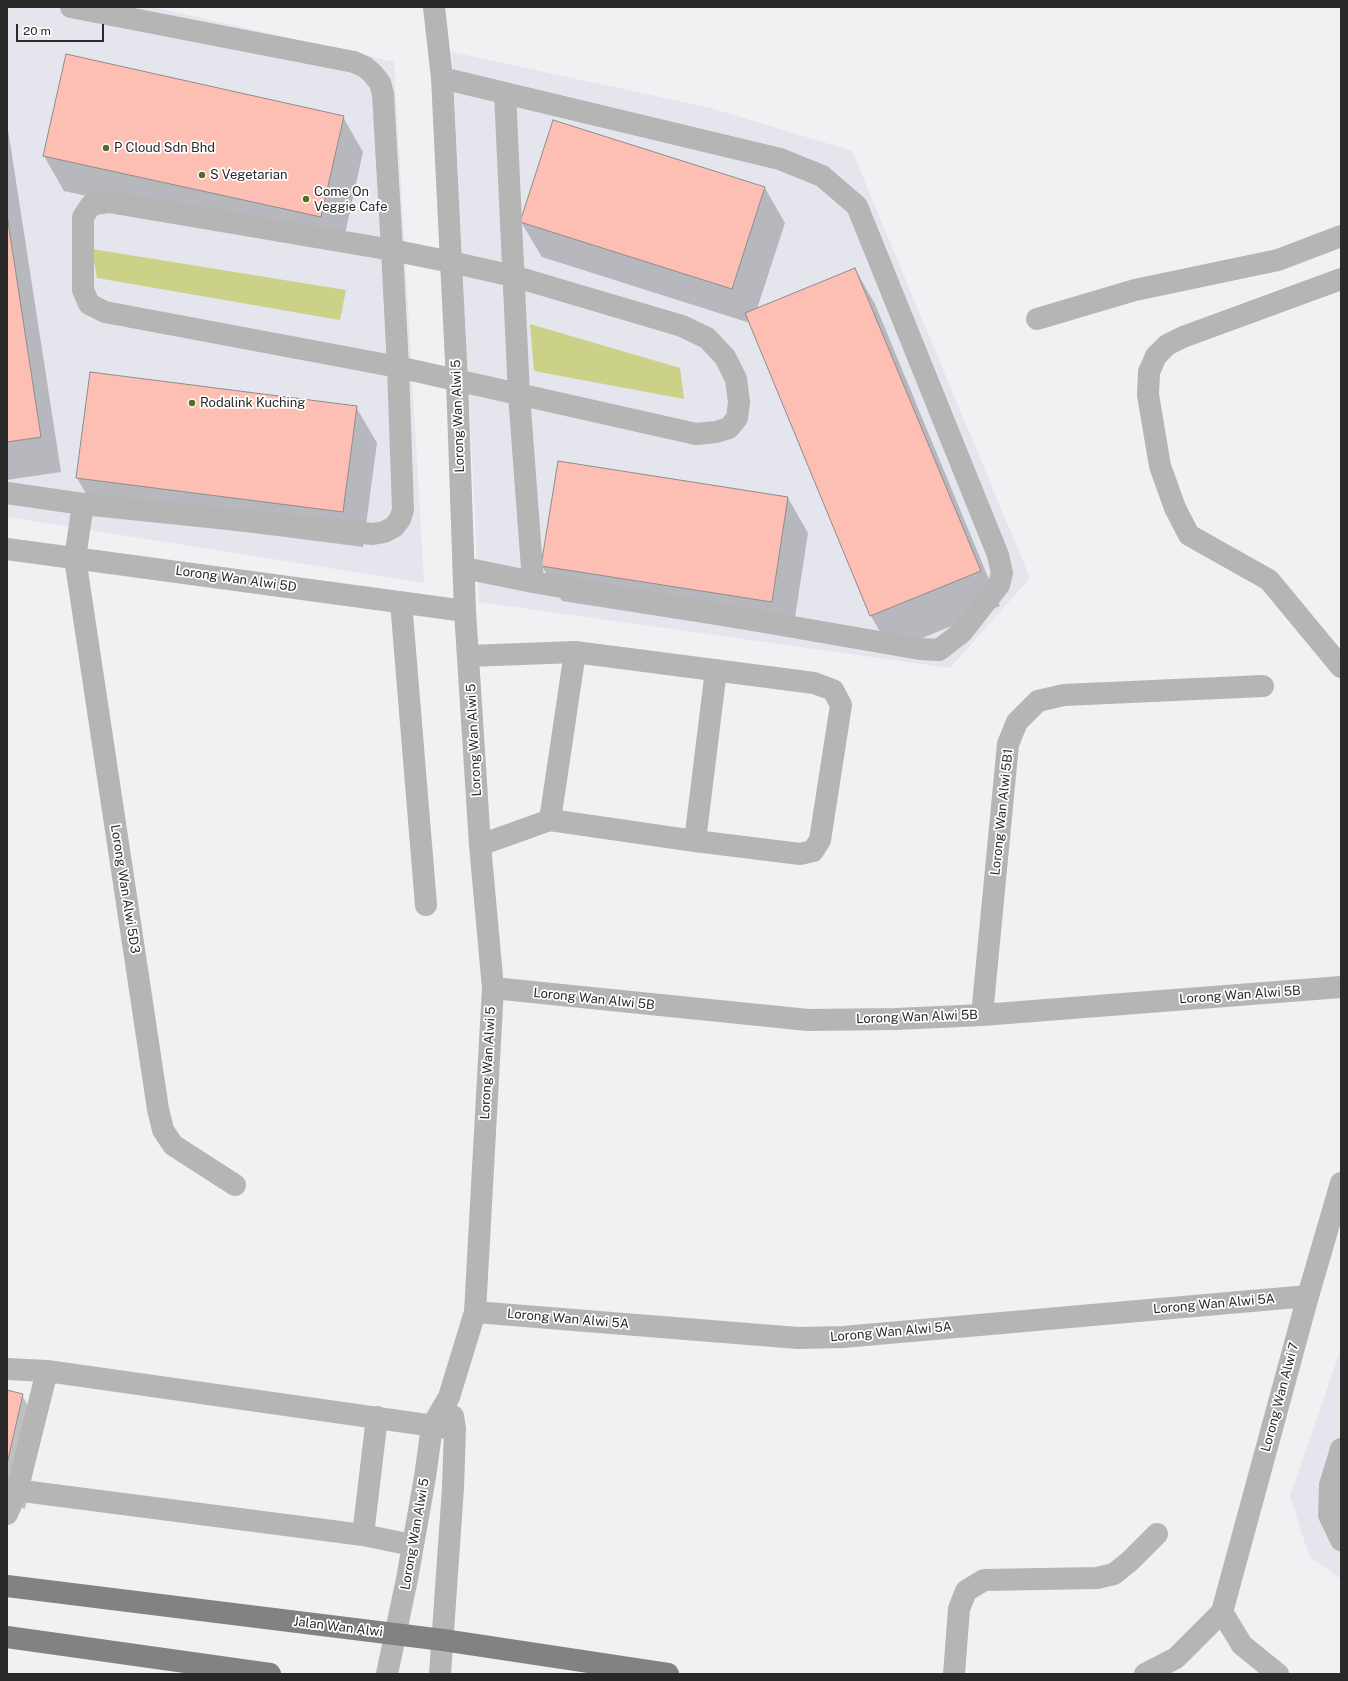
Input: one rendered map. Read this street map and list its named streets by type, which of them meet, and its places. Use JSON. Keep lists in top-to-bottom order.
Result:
{
  "streets": {
    "main road": ["Jalan Wan Alwi"],
    "street": [
      "Lorong Wan Alwi 5",
      "Lorong Wan Alwi 5D",
      "Lorong Wan Alwi 5B1",
      "Lorong Wan Alwi 5D3",
      "Lorong Wan Alwi 5B",
      "Lorong Wan Alwi 5A",
      "Lorong Wan Alwi 7"
    ]
  },
  "crossings": [
    ["Lorong Wan Alwi 5", "Lorong Wan Alwi 5D"],
    ["Lorong Wan Alwi 5", "Lorong Wan Alwi 5B"],
    ["Lorong Wan Alwi 5", "Lorong Wan Alwi 5A"],
    ["Lorong Wan Alwi 5", "Jalan Wan Alwi"],
    ["Lorong Wan Alwi 5D", "Lorong Wan Alwi 5D3"],
    ["Lorong Wan Alwi 5B1", "Lorong Wan Alwi 5B"],
    ["Lorong Wan Alwi 5A", "Lorong Wan Alwi 7"]
  ],
  "places": [
    "P Cloud Sdn Bhd",
    "S Vegetarian",
    "Come On Veggie Cafe",
    "Rodalink Kuching"
  ],
  "scale_bar": "20 m"
}
